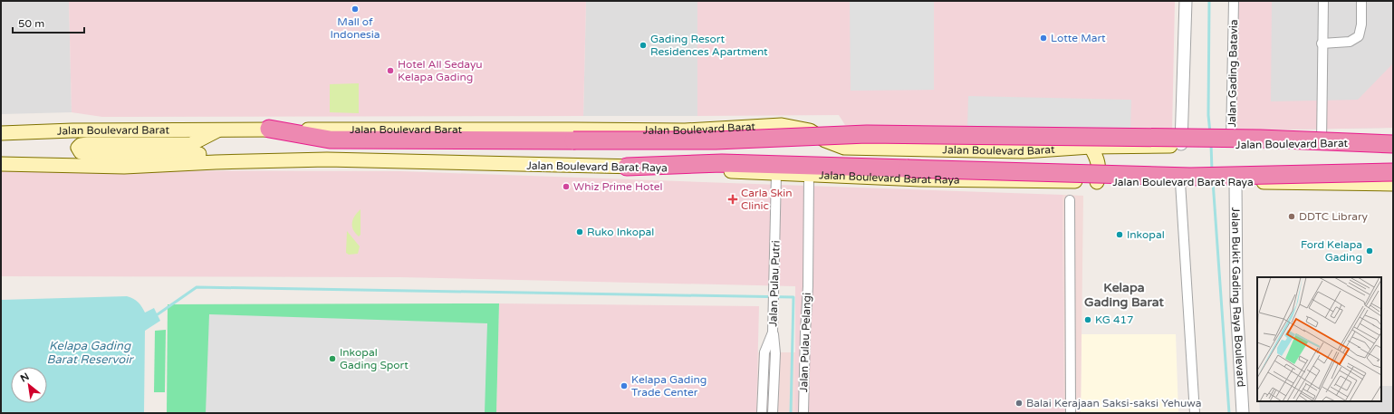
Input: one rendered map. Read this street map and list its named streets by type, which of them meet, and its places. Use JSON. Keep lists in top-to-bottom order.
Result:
{
  "streets": {
    "main road": ["Jalan Boulevard Barat", "Jalan Boulevard Barat Raya"],
    "street": [
      "Jalan Gading Batavia",
      "Jalan Pulau Putri",
      "Jalan Bukit Gading Raya Boulevard",
      "Jalan Pulau Pelangi"
    ]
  },
  "crossings": [
    ["Jalan Gading Batavia", "Jalan Boulevard Barat"],
    ["Jalan Boulevard Barat Raya", "Jalan Pulau Putri"],
    ["Jalan Boulevard Barat Raya", "Jalan Bukit Gading Raya Boulevard"],
    ["Jalan Boulevard Barat Raya", "Jalan Pulau Pelangi"]
  ],
  "districts": ["Kelapa Gading Barat"],
  "water": ["Kelapa Gading Barat Reservoir"],
  "places": {
    "other": [
      "Mall of Indonesia",
      "Lotte Mart",
      "Gading Resort Residences Apartment",
      "Hotel All Sedayu Kelapa Gading",
      "Whiz Prime Hotel",
      "DDTC Library",
      "Ruko Inkopal",
      "Inkopal",
      "Ford Kelapa Gading",
      "KG 417",
      "Inkopal Gading Sport",
      "Kelapa Gading Trade Center",
      "Balai Kerajaan Saksi-saksi Yehuwa"
    ],
    "health": ["Carla Skin Clinic"]
  },
  "scale_bar": "50 m",
  "north": "top left"
}
